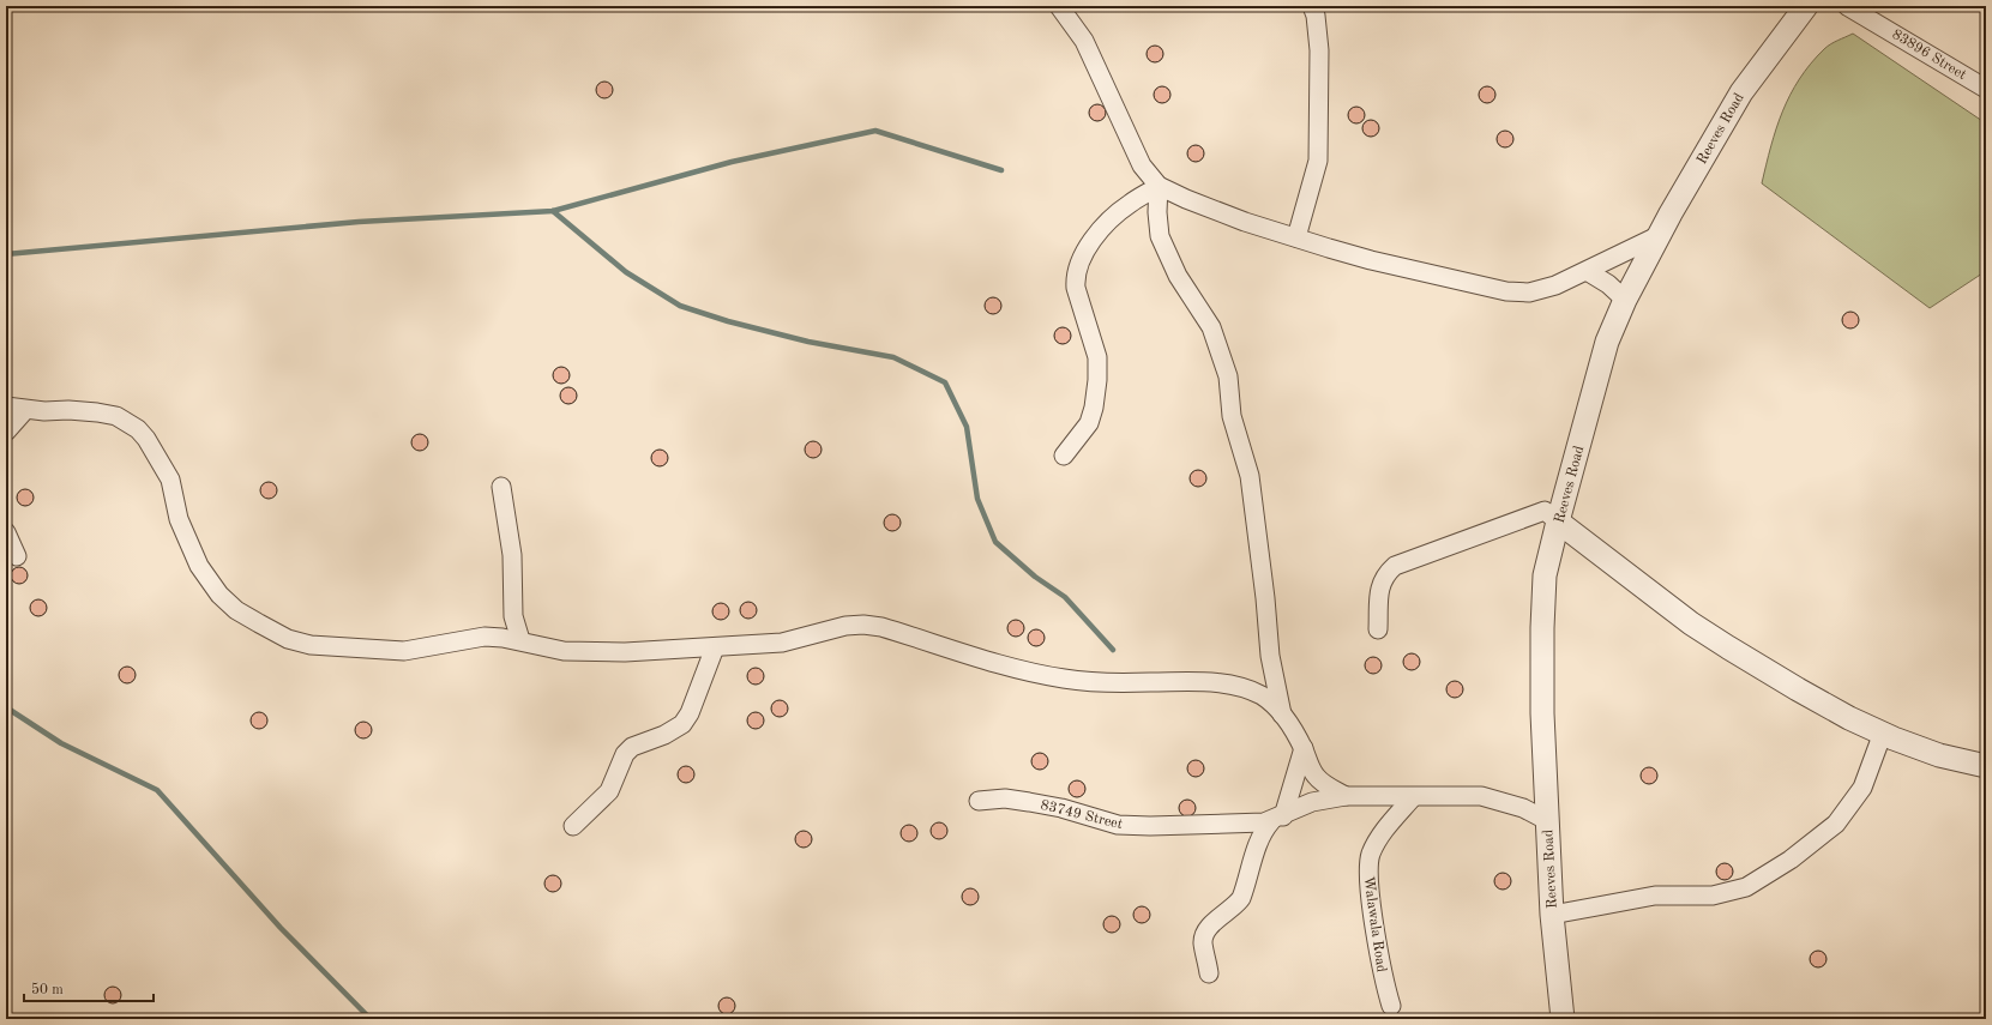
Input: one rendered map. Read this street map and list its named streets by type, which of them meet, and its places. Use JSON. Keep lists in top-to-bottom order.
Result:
{
  "streets": {
    "street": [
      "83896 Street",
      "Reeves Road",
      "83749 Street",
      "Walawala Road"
    ]
  },
  "crossings": [
    ["Reeves Road", "83749 Street"],
    ["83749 Street", "Walawala Road"]
  ],
  "scale_bar": "50 m"
}
